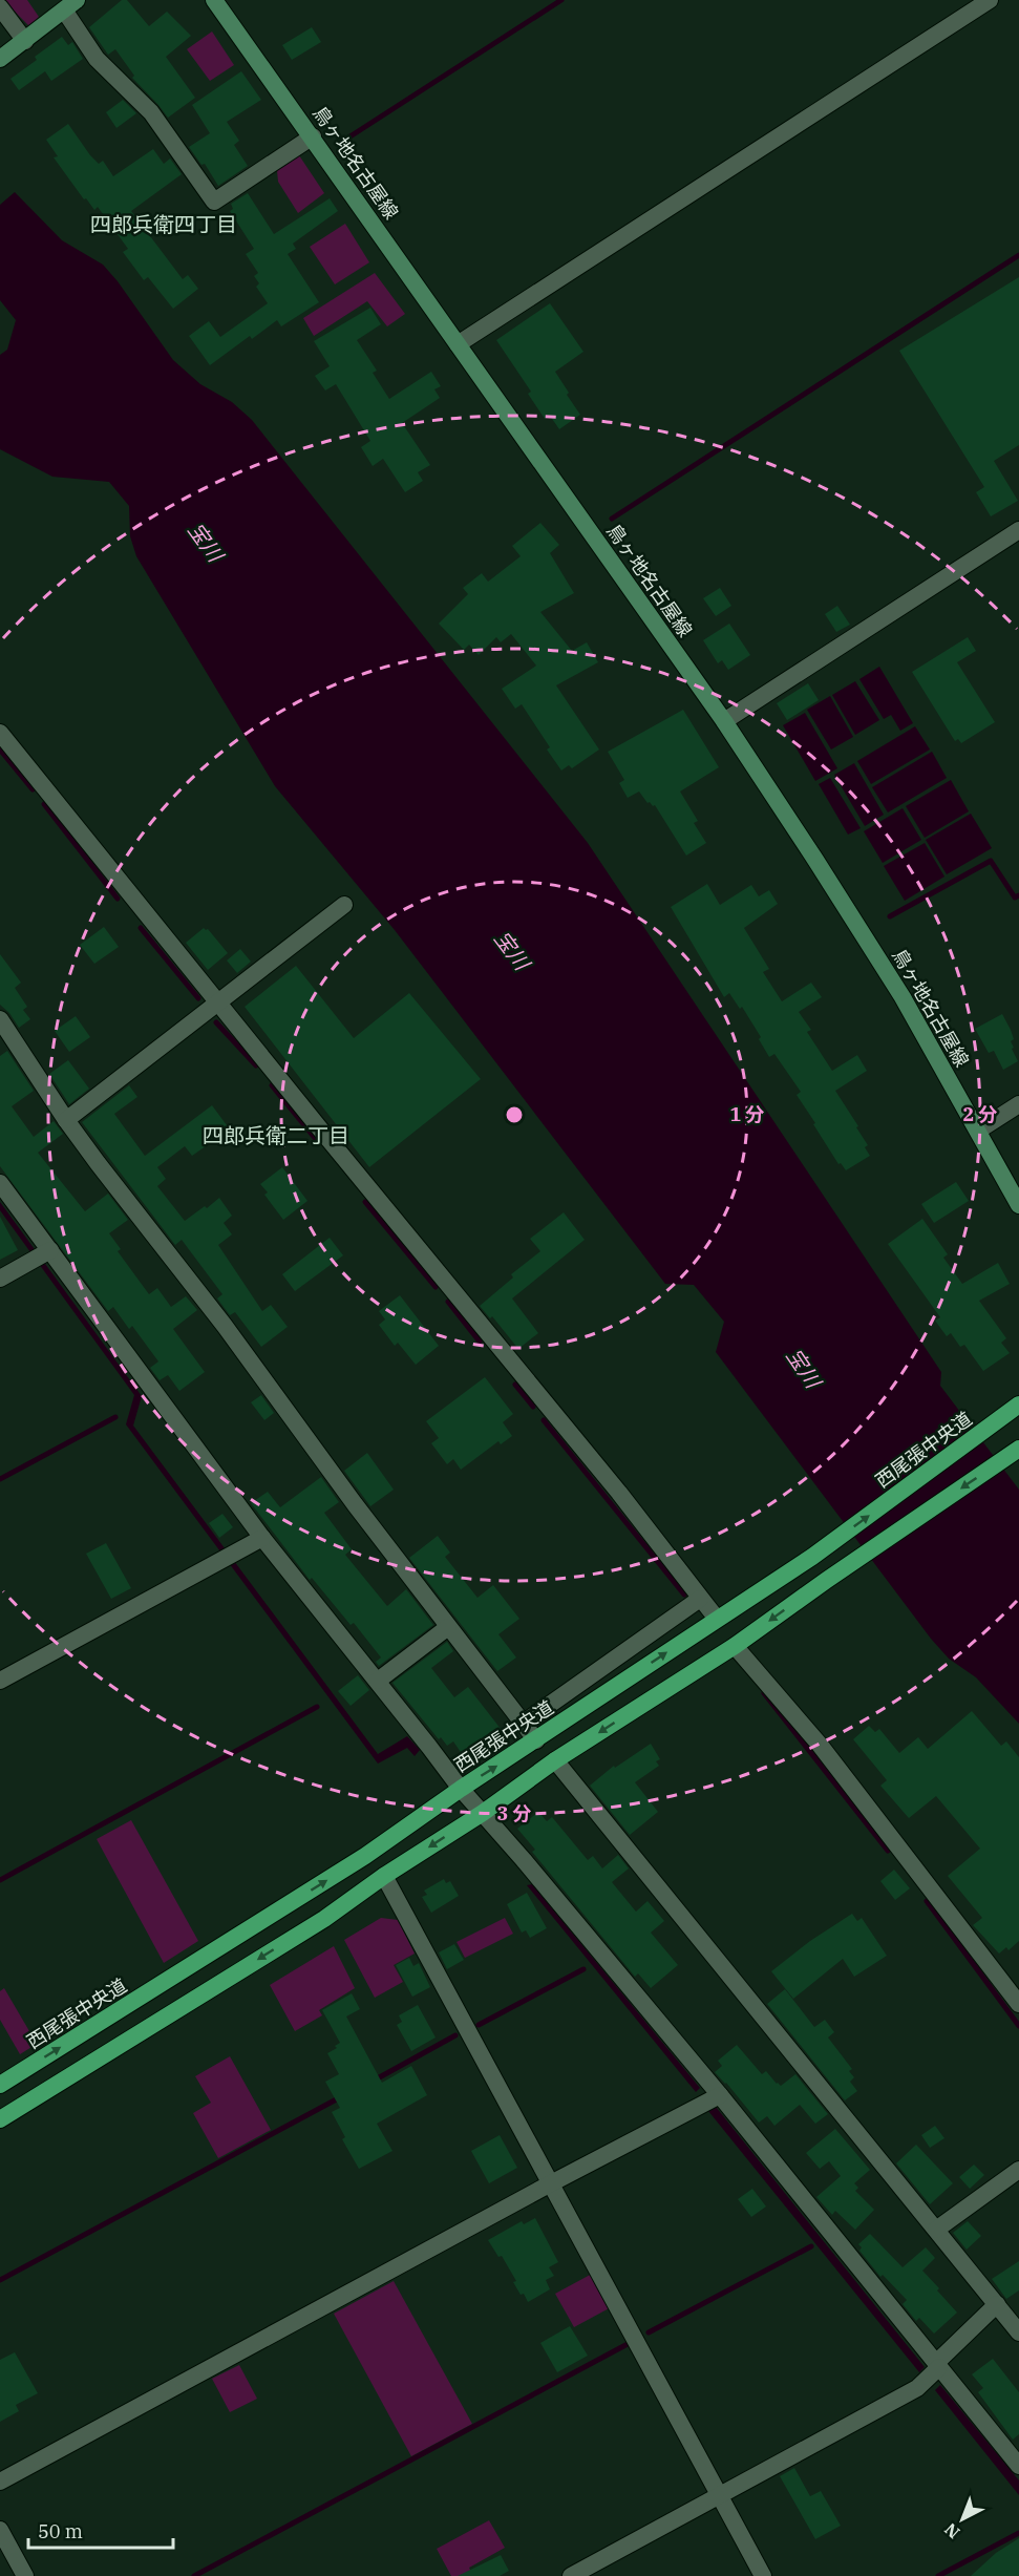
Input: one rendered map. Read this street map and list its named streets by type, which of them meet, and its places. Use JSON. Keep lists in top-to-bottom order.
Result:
{
  "streets": {
    "main road": ["鳥ヶ地名古屋線", "西尾張中央道"]
  },
  "districts": ["四郎兵衛四丁目", "四郎兵衛二丁目"],
  "water": ["宝川"],
  "scale_bar": "50 m",
  "north": "bottom left",
  "rings": ["1 分", "2 分", "3 分"]
}
